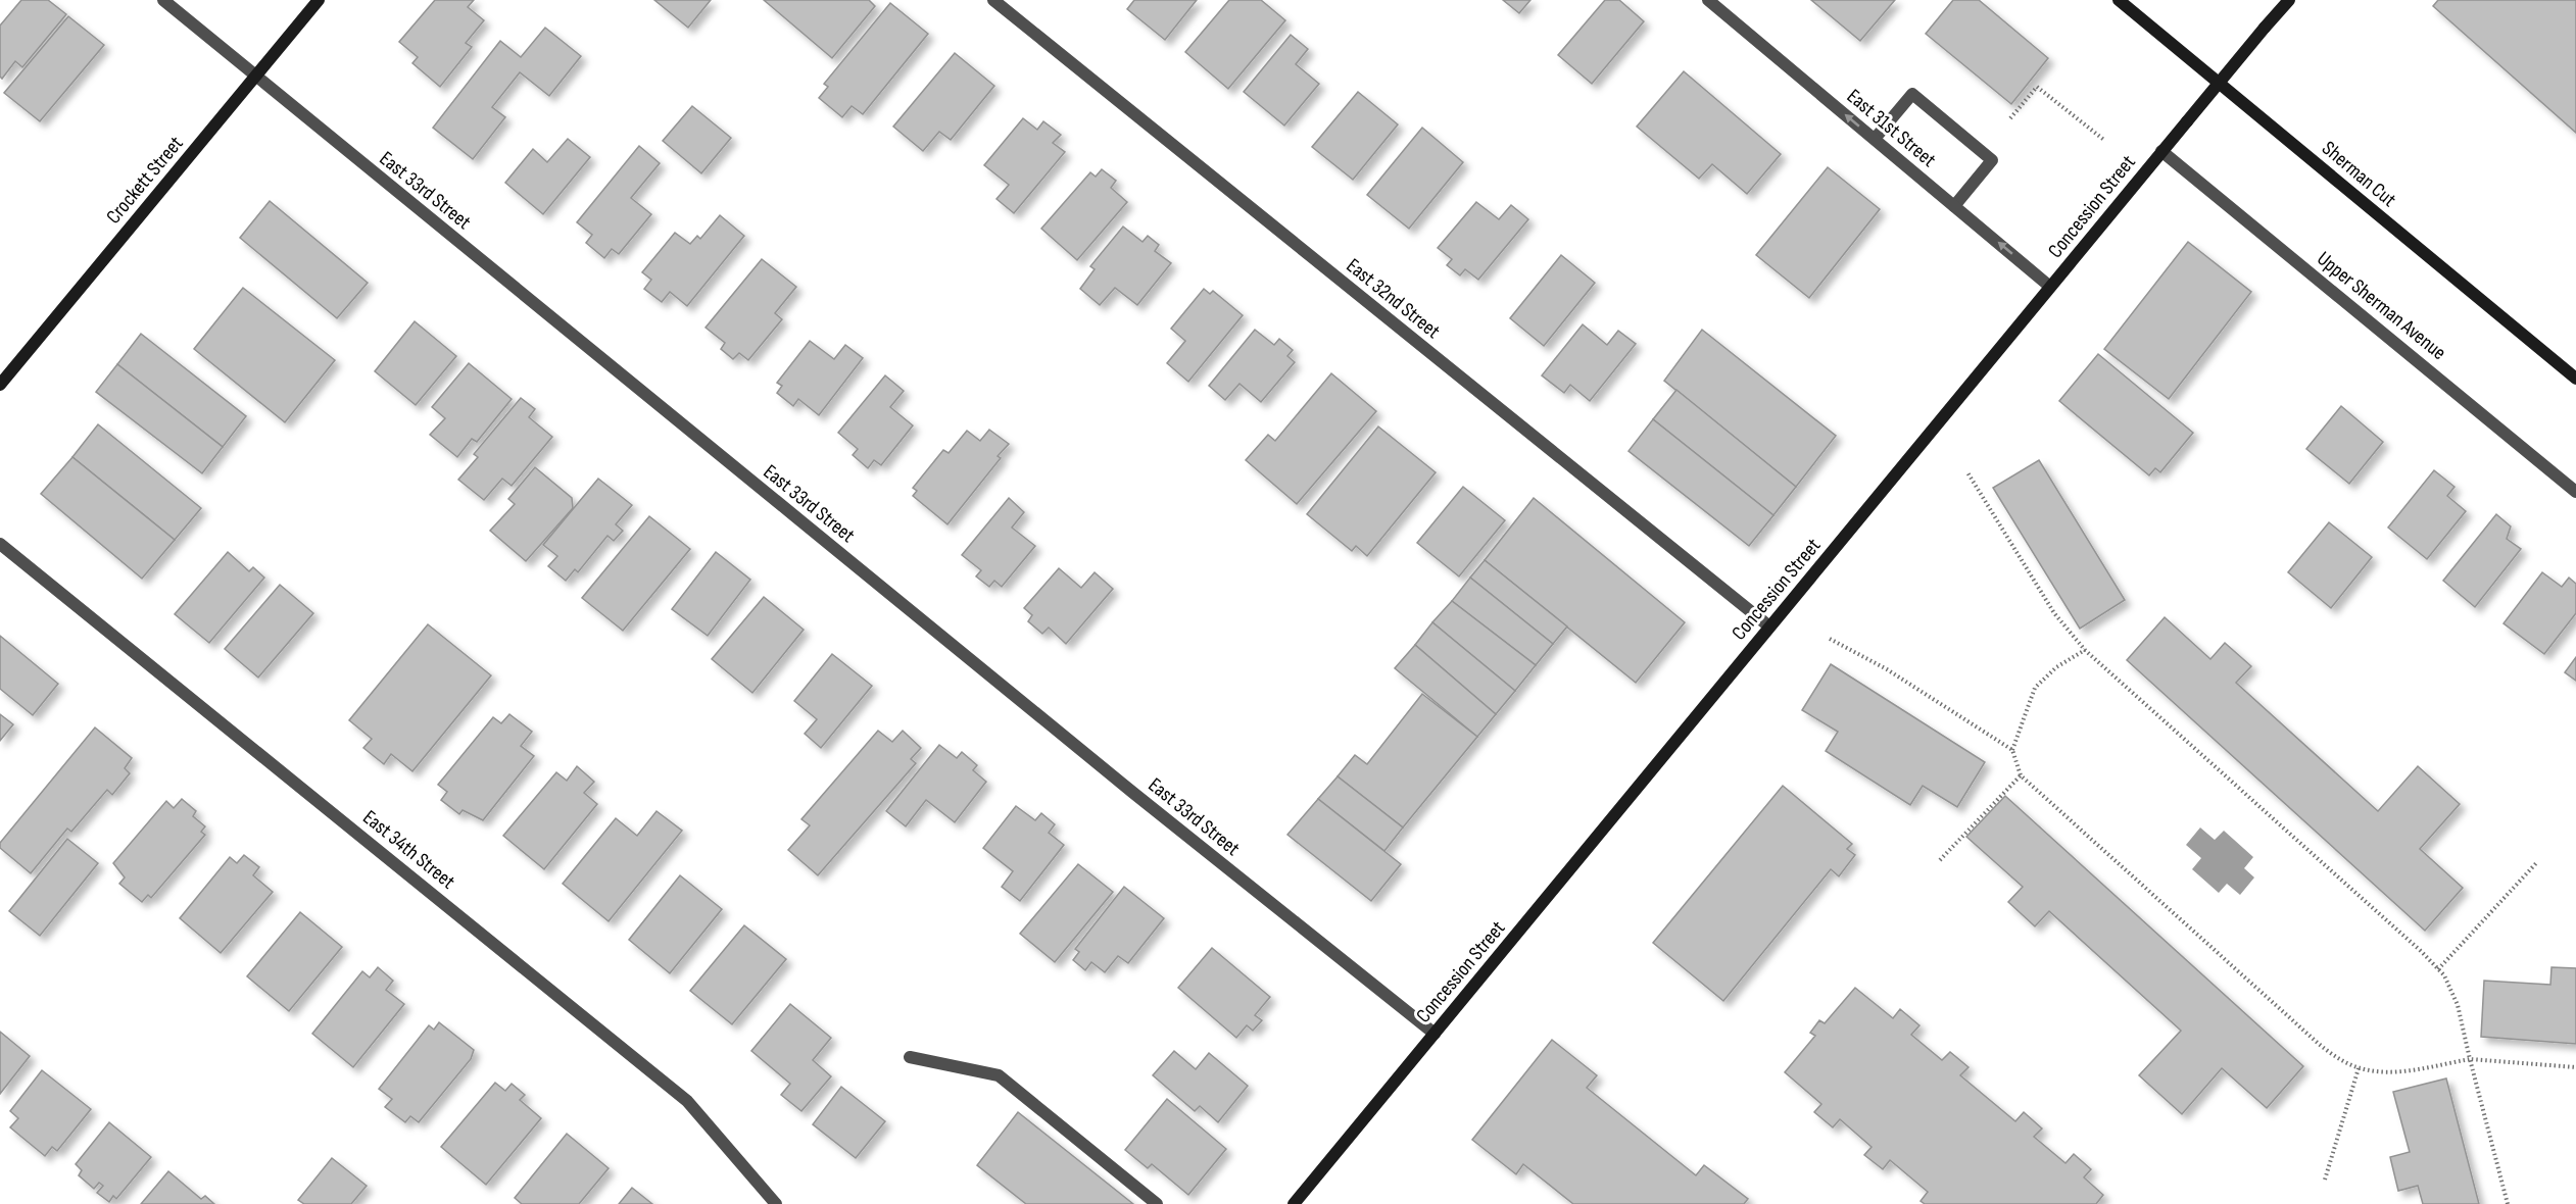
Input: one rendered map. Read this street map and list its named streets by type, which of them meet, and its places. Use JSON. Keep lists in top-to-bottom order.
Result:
{
  "streets": {
    "main road": ["Sherman Cut", "Crockett Street", "Concession Street"],
    "street": [
      "East 31st Street",
      "East 33rd Street",
      "East 32nd Street",
      "Upper Sherman Avenue",
      "East 34th Street"
    ]
  },
  "crossings": [
    ["East 31st Street", "Concession Street"],
    ["Crockett Street", "East 33rd Street"],
    ["East 33rd Street", "Concession Street"],
    ["Concession Street", "East 32nd Street"],
    ["Concession Street", "Upper Sherman Avenue"]
  ],
  "one_way": ["East 31st Street"]
}
